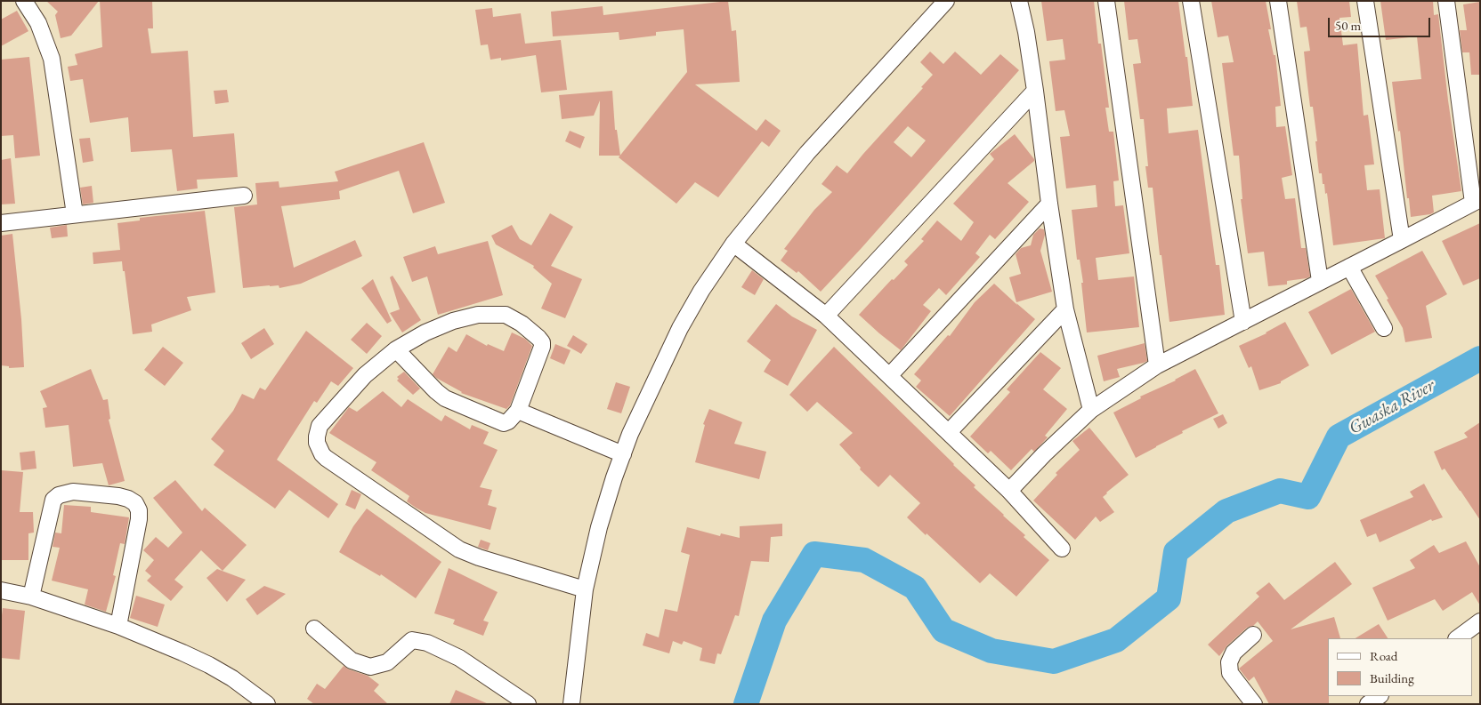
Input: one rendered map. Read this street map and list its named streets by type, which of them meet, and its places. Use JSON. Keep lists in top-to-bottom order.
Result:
{
  "water": ["Gwaska River"],
  "legend": ["Road", "Building"],
  "scale_bar": "50 m"
}
